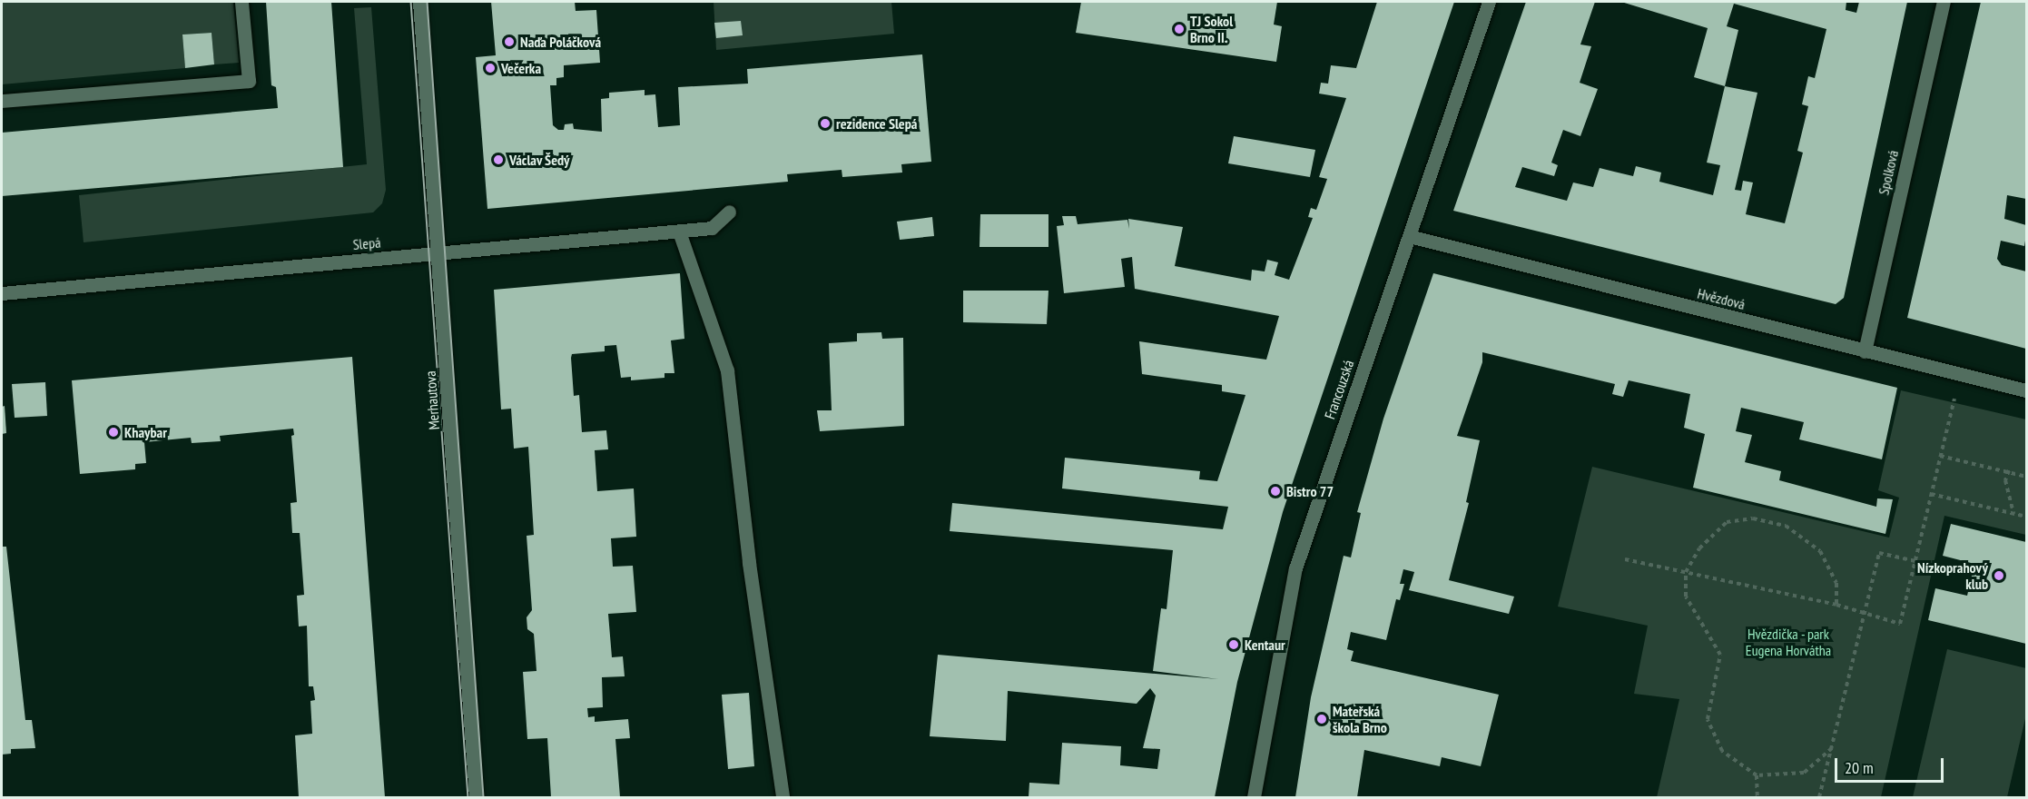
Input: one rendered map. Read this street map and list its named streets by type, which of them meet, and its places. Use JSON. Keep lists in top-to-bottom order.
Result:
{
  "streets": {
    "street": [
      "Spolková",
      "Slepá",
      "Hvězdová",
      "Francouzská",
      "Merhautova"
    ]
  },
  "crossings": [
    ["Spolková", "Hvězdová"],
    ["Slepá", "Merhautova"],
    ["Hvězdová", "Francouzská"]
  ],
  "parks": ["Hvězdička - park Eugena Horvátha"],
  "places": [
    "TJ Sokol Brno II.",
    "Naďa Poláčková",
    "Večerka",
    "rezidence Slepá",
    "Václav Šedý",
    "Khaybar",
    "Bistro 77",
    "Nízkoprahový klub",
    "Kentaur",
    "Mateřská škola Brno"
  ],
  "scale_bar": "20 m"
}
